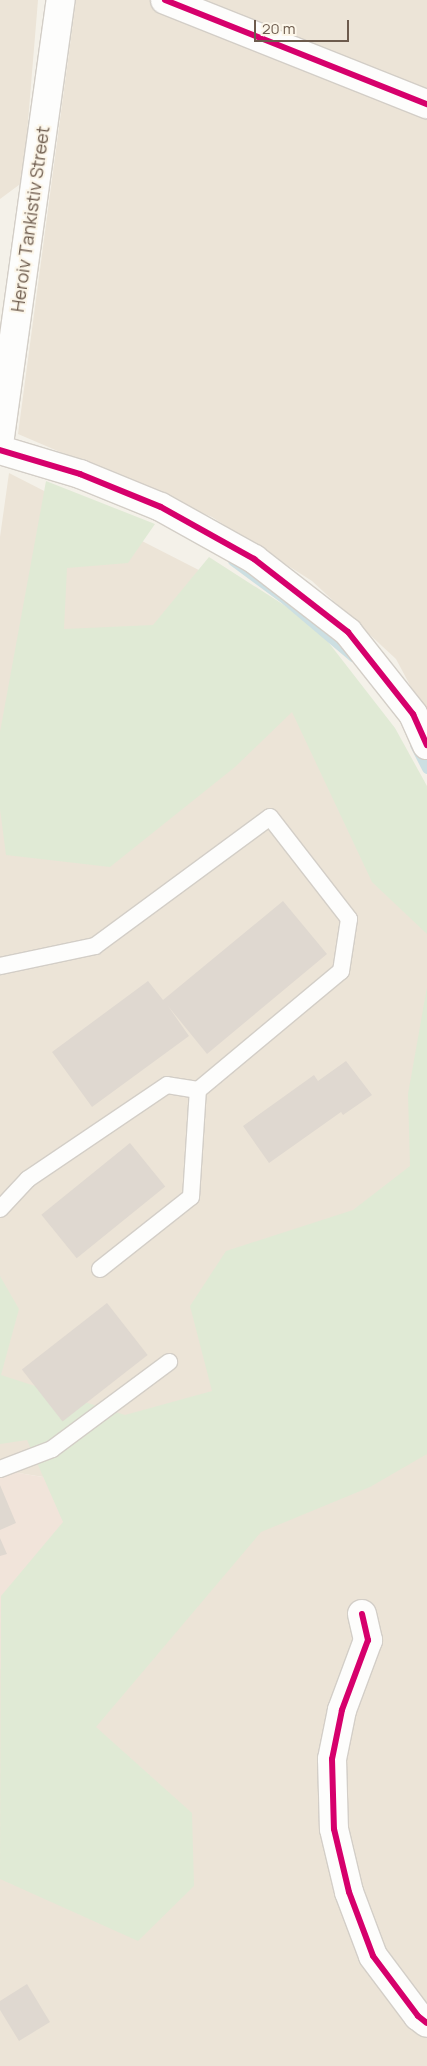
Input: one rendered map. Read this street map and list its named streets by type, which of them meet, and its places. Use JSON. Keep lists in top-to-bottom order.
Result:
{
  "streets": {
    "street": ["Heroiv Тankistiv Street"]
  },
  "scale_bar": "20 m"
}
